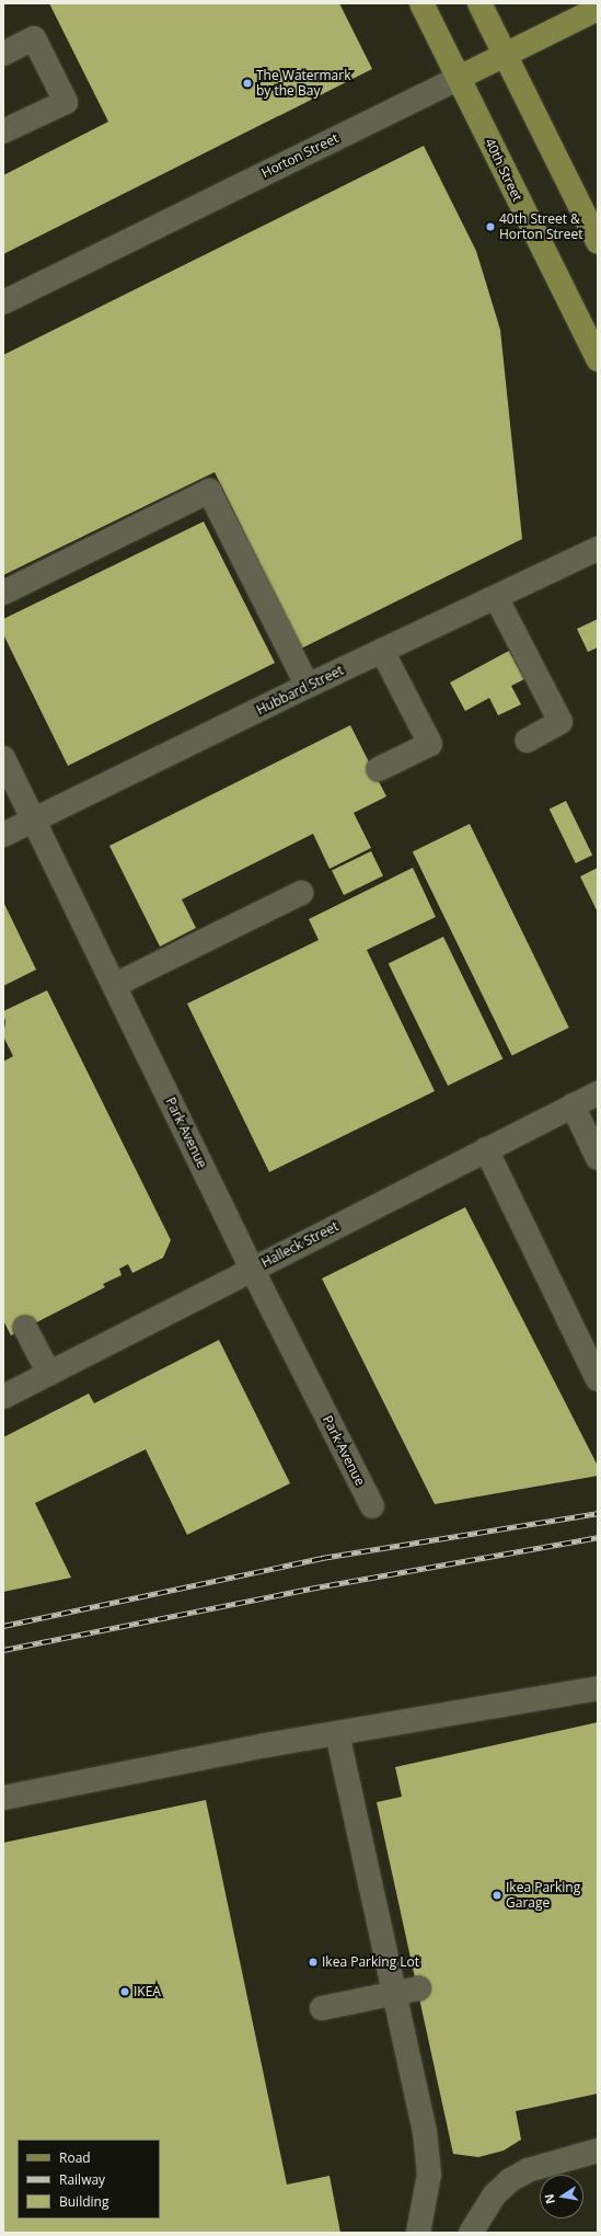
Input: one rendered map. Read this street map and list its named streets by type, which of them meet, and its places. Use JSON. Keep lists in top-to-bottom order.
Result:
{
  "streets": {
    "main road": ["Horton Street", "40th Street"],
    "street": ["Hubbard Street", "Park Avenue", "Halleck Street"]
  },
  "crossings": [
    ["Horton Street", "40th Street"],
    ["Hubbard Street", "Park Avenue"],
    ["Park Avenue", "Halleck Street"]
  ],
  "places": [
    "The Watermark by the Bay",
    "40th Street & Horton Street",
    "Ikea Parking Garage",
    "Ikea Parking Lot",
    "IKEA"
  ],
  "legend": ["Road", "Railway", "Building"],
  "north": "left"
}
